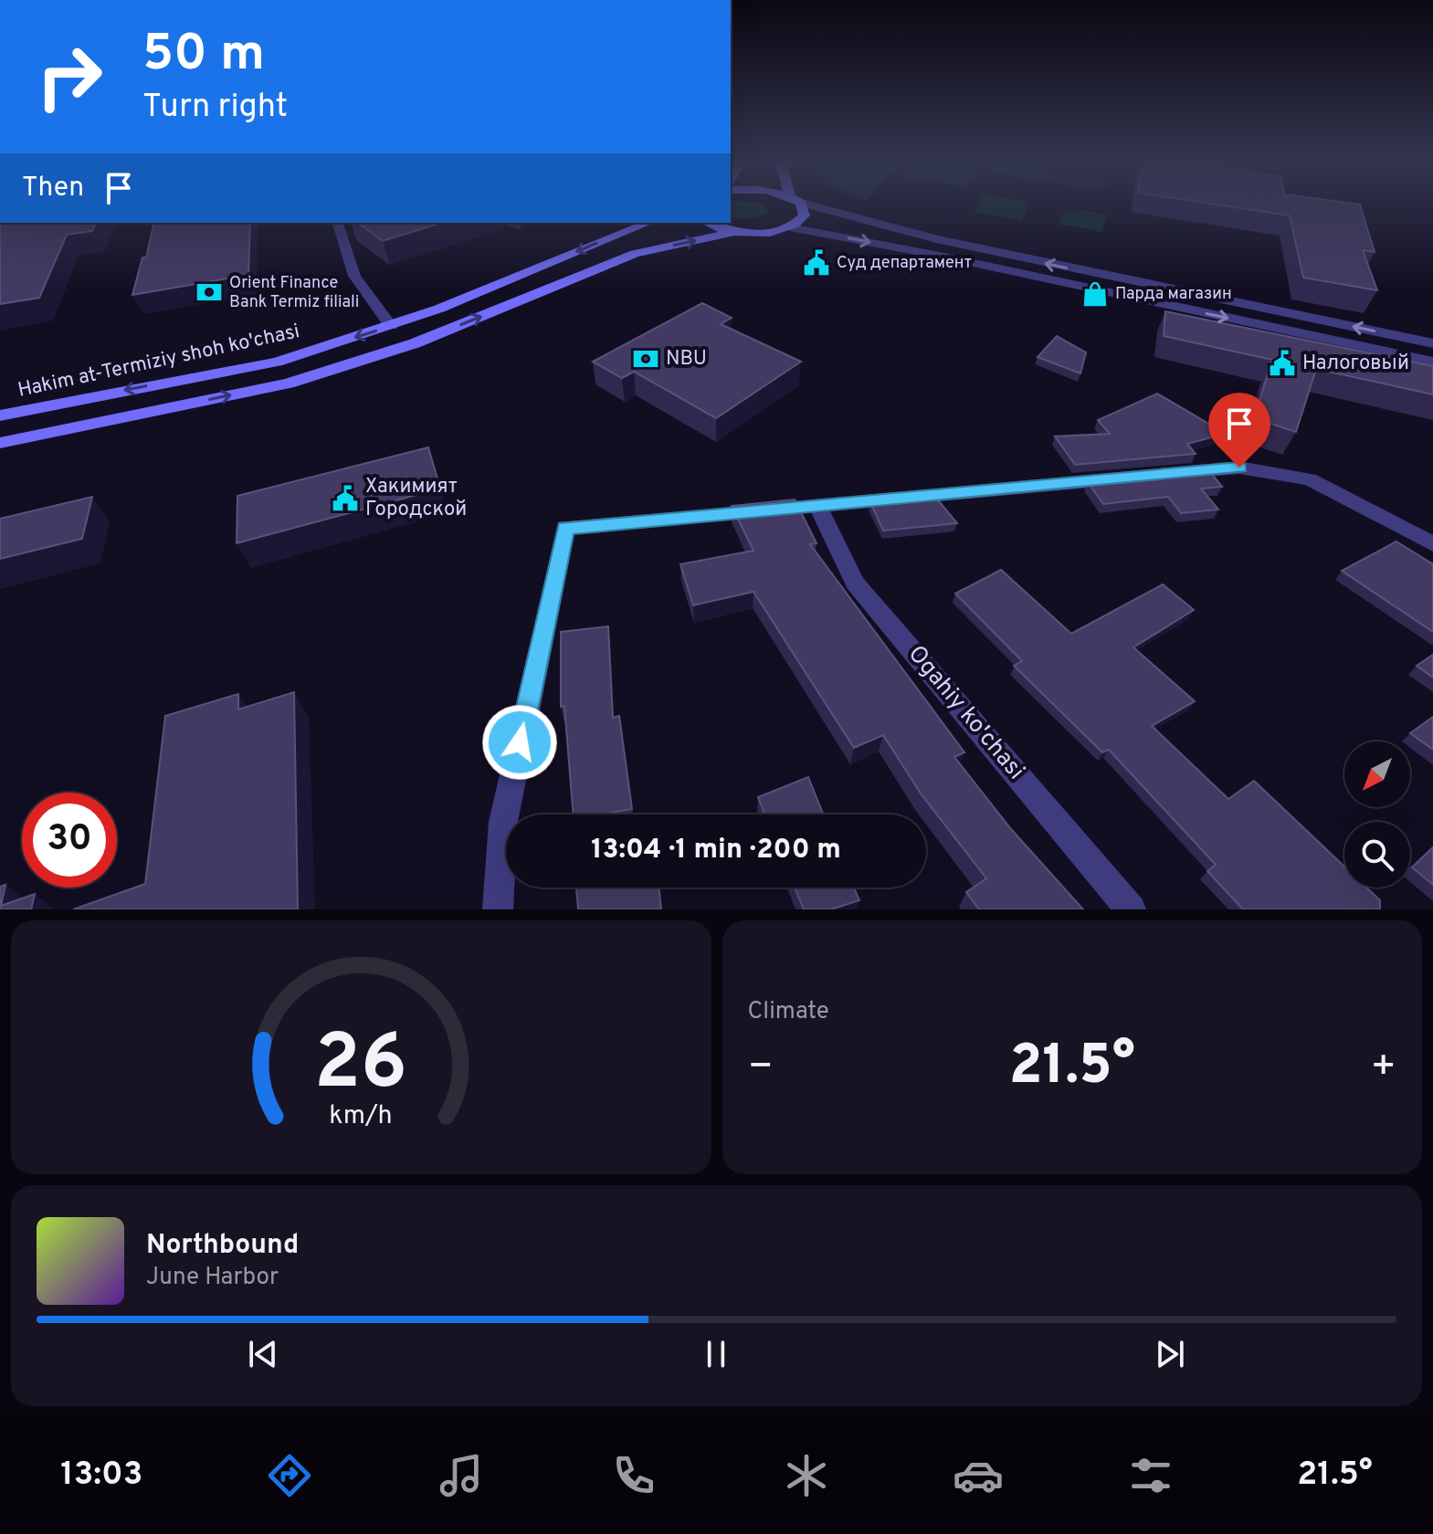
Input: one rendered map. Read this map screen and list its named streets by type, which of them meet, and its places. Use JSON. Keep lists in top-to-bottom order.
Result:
{
  "streets": {
    "main road": ["Hakim at-Termiziy shoh ko'chasi"],
    "street": ["Ogahiy ko'chasi"]
  },
  "places": {
    "public building": ["Суд департамент", "Налоговый", "Хакимият Городской"],
    "bank": ["Orient Finance Bank Termiz filiali", "NBU"],
    "shop": ["Парда магазин"]
  },
  "north": "bottom left",
  "page": {
    "turn": ["50 m", "Turn right"],
    "then": "Then",
    "limit": "30",
    "trip": "13:04 · 1 min · 200 m",
    "tile": "Climate",
    "heat": ["−", "21.5°", "+"],
    "song": ["Northbound", "June Harbor"],
    "tabs": ["13:03", "21.5°"],
    "gauge": ["26", "km/h"]
  }
}
